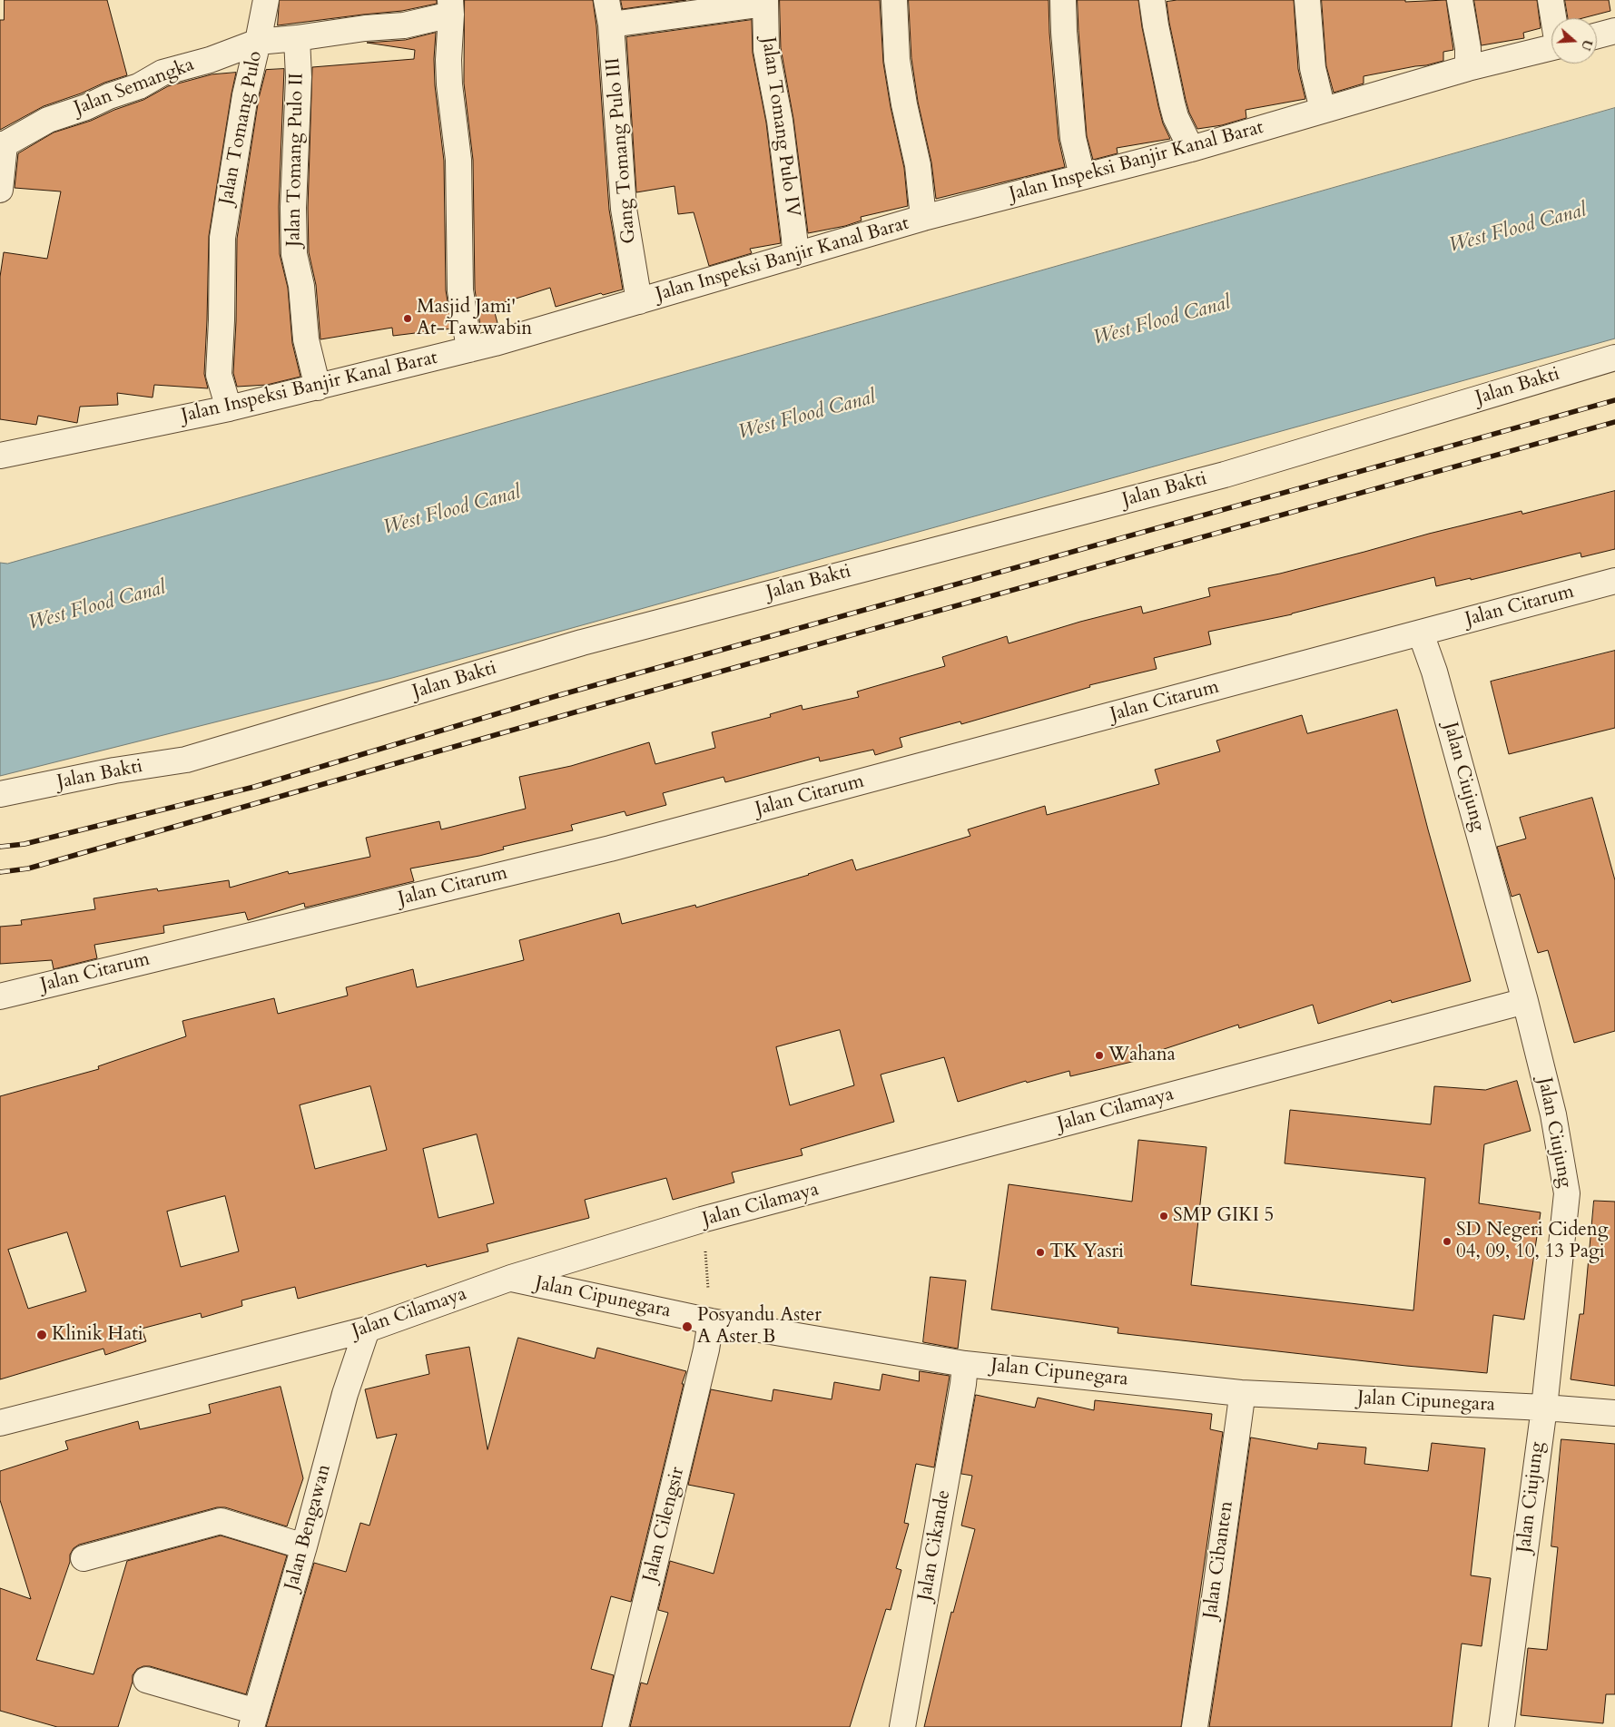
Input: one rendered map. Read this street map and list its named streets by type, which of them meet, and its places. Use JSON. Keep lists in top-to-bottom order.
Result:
{
  "streets": {
    "street": [
      "Jalan Semangka",
      "Jalan Tomang Pulo IV",
      "Jalan Tomang Pulo",
      "Gang Tomang Pulo III",
      "Jalan Tomang Pulo II",
      "Jalan Inspeksi Banjir Kanal Barat",
      "Jalan Bakti",
      "Jalan Citarum",
      "Jalan Ciujung",
      "Jalan Cilamaya",
      "Jalan Cipunegara",
      "Jalan Cilengsir",
      "Jalan Bengawan",
      "Jalan Cikande",
      "Jalan Cibanten"
    ]
  },
  "crossings": [
    ["Jalan Semangka", "Jalan Tomang Pulo"],
    ["Jalan Tomang Pulo IV", "Jalan Inspeksi Banjir Kanal Barat"],
    ["Jalan Tomang Pulo", "Jalan Tomang Pulo II"],
    ["Jalan Tomang Pulo", "Jalan Inspeksi Banjir Kanal Barat"],
    ["Gang Tomang Pulo III", "Jalan Inspeksi Banjir Kanal Barat"],
    ["Jalan Tomang Pulo II", "Jalan Inspeksi Banjir Kanal Barat"],
    ["Jalan Citarum", "Jalan Ciujung"],
    ["Jalan Ciujung", "Jalan Cilamaya"],
    ["Jalan Ciujung", "Jalan Cipunegara"],
    ["Jalan Cilamaya", "Jalan Cipunegara"],
    ["Jalan Cilamaya", "Jalan Bengawan"],
    ["Jalan Cipunegara", "Jalan Cilengsir"],
    ["Jalan Cipunegara", "Jalan Cikande"],
    ["Jalan Cipunegara", "Jalan Cibanten"]
  ],
  "water": ["West Flood Canal"],
  "places": [
    "Masjid Jami' At-Tawwabin",
    "Wahana",
    "SMP GIKI 5",
    "SD Negeri Cideng 04, 09, 10, 13 Pagi",
    "TK Yasri",
    "Posyandu Aster A Aster B",
    "Klinik Hati"
  ],
  "north": "right"
}
